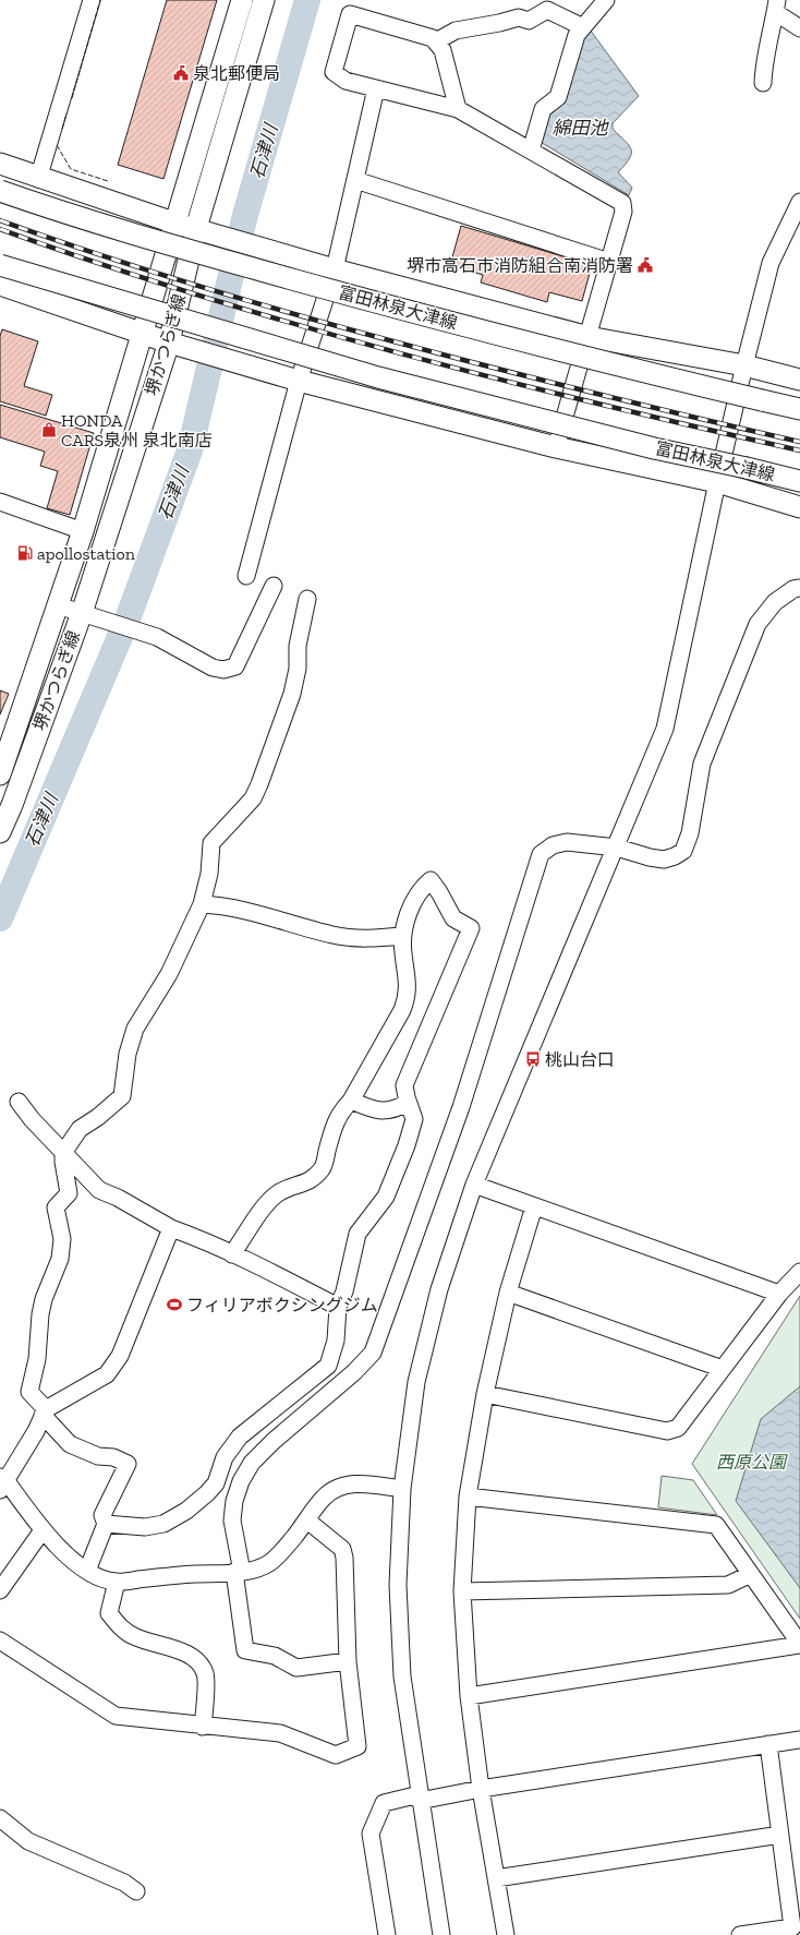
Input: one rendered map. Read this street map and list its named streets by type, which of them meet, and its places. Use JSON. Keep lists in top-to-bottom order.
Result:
{
  "streets": {
    "main road": ["富田林泉大津線", "堺かつらぎ線"]
  },
  "water": ["綿田池", "石津川"],
  "parks": ["西原公園"],
  "places": {
    "public building": ["泉北郵便局", "堺市高石市消防組合南消防署"],
    "shop": ["HONDA CARS泉州 泉北南店"],
    "fuel station": ["apollostation"],
    "bus stop": ["桃山台口"],
    "sports": ["フィリアボクシングジム"]
  }
}
